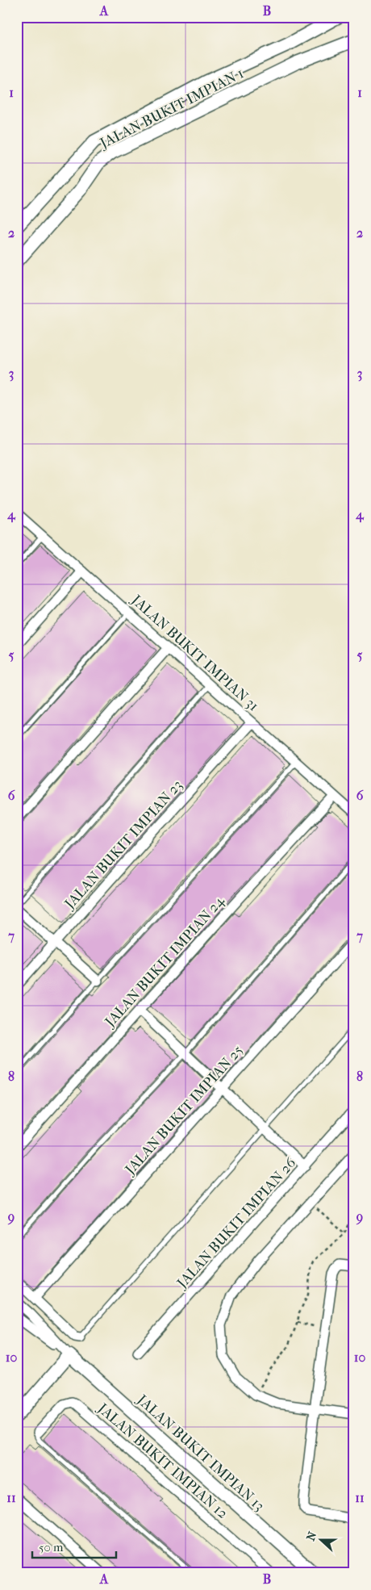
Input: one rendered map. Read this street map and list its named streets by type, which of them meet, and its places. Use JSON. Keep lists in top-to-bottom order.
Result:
{
  "streets": {
    "street": [
      "JALAN BUKIT IMPIAN 1",
      "JALAN BUKIT IMPIAN 31",
      "JALAN BUKIT IMPIAN 23",
      "JALAN BUKIT IMPIAN 24",
      "JALAN BUKIT IMPIAN 25",
      "JALAN BUKIT IMPIAN 26",
      "JALAN BUKIT IMPIAN 13",
      "JALAN BUKIT IMPIAN 12"
    ]
  },
  "crossings": [
    ["JALAN BUKIT IMPIAN 31", "JALAN BUKIT IMPIAN 23"],
    ["JALAN BUKIT IMPIAN 31", "JALAN BUKIT IMPIAN 24"]
  ],
  "scale_bar": "50 m",
  "north": "left",
  "grid": {
    "columns": ["A", "B"],
    "rows": [
      "1",
      "2",
      "3",
      "4",
      "5",
      "6",
      "7",
      "8",
      "9",
      "10",
      "11"
    ]
  }
}
